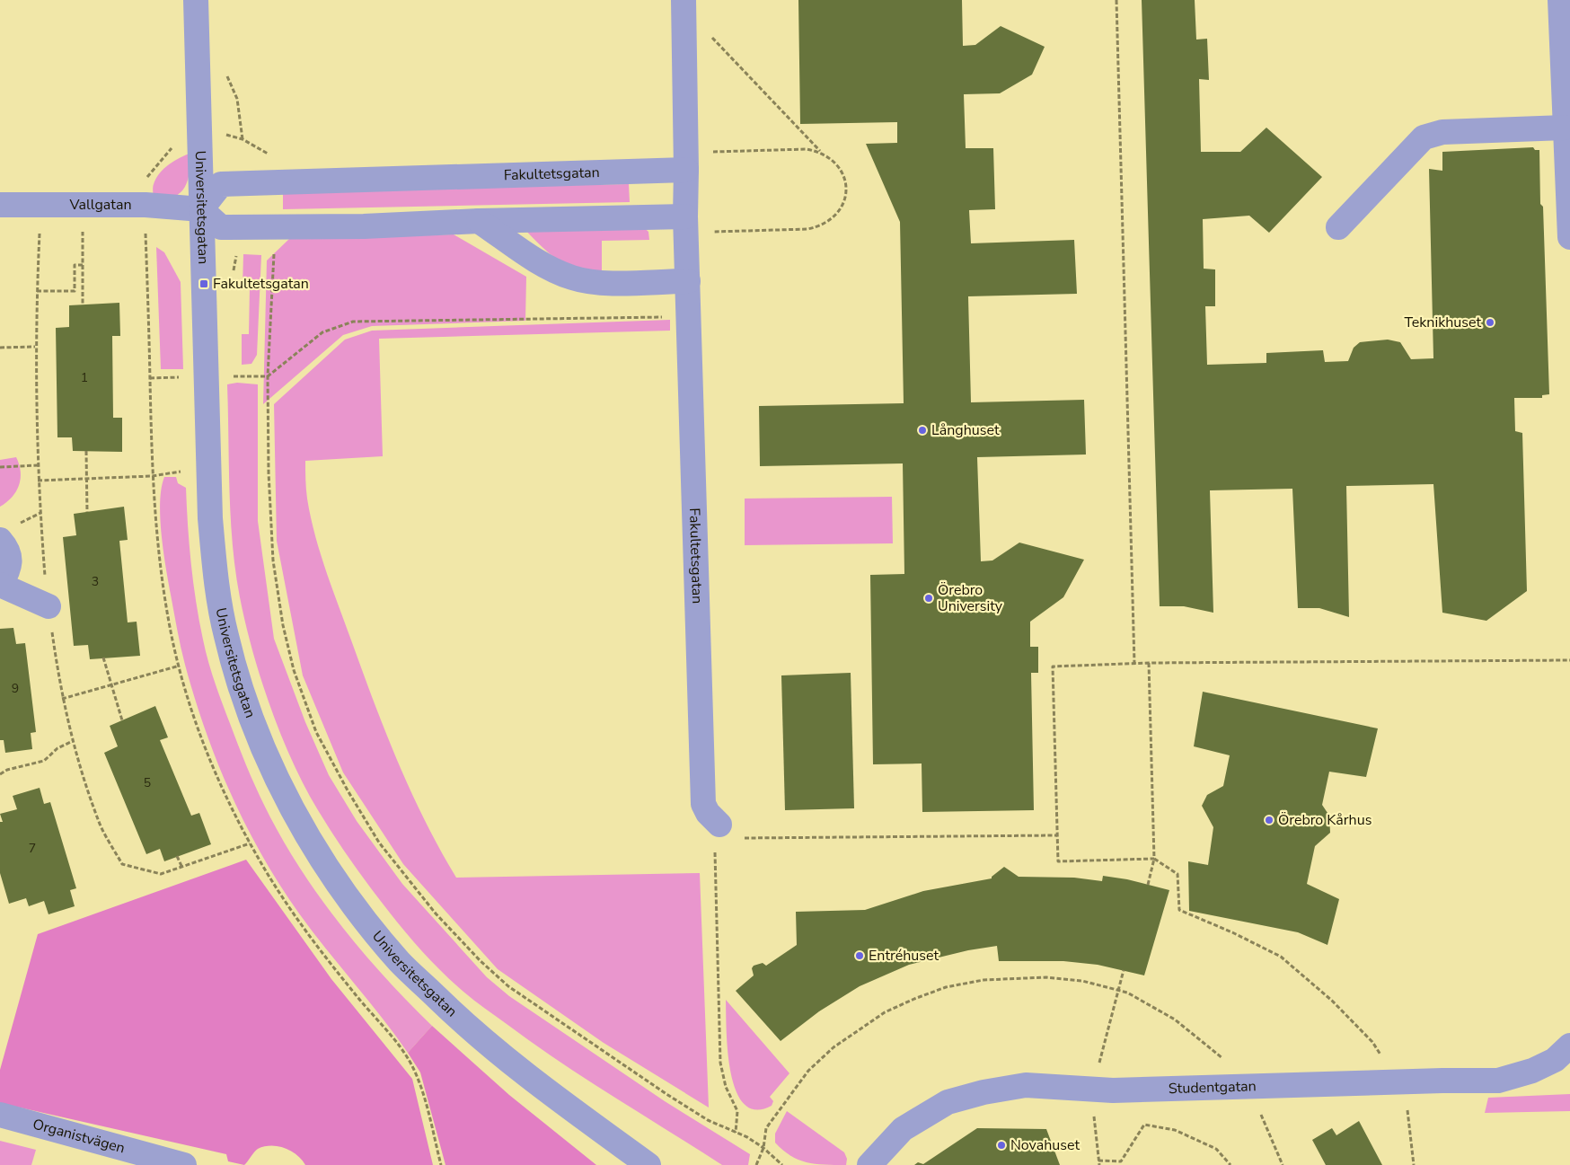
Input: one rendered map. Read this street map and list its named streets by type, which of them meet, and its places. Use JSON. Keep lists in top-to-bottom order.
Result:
{
  "streets": {
    "street": [
      "Fakultetsgatan",
      "Vallgatan",
      "Universitetsgatan",
      "Studentgatan",
      "Organistvägen"
    ]
  },
  "crossings": [
    ["Fakultetsgatan", "Vallgatan"],
    ["Fakultetsgatan", "Universitetsgatan"],
    ["Vallgatan", "Universitetsgatan"]
  ],
  "places": {
    "transit": ["Fakultetsgatan"],
    "other": [
      "Teknikhuset",
      "Långhuset",
      "Örebro University",
      "Örebro Kårhus",
      "Entréhuset",
      "Novahuset"
    ]
  },
  "house_numbers": [
    "1",
    "3",
    "9",
    "5",
    "7"
  ]
}
